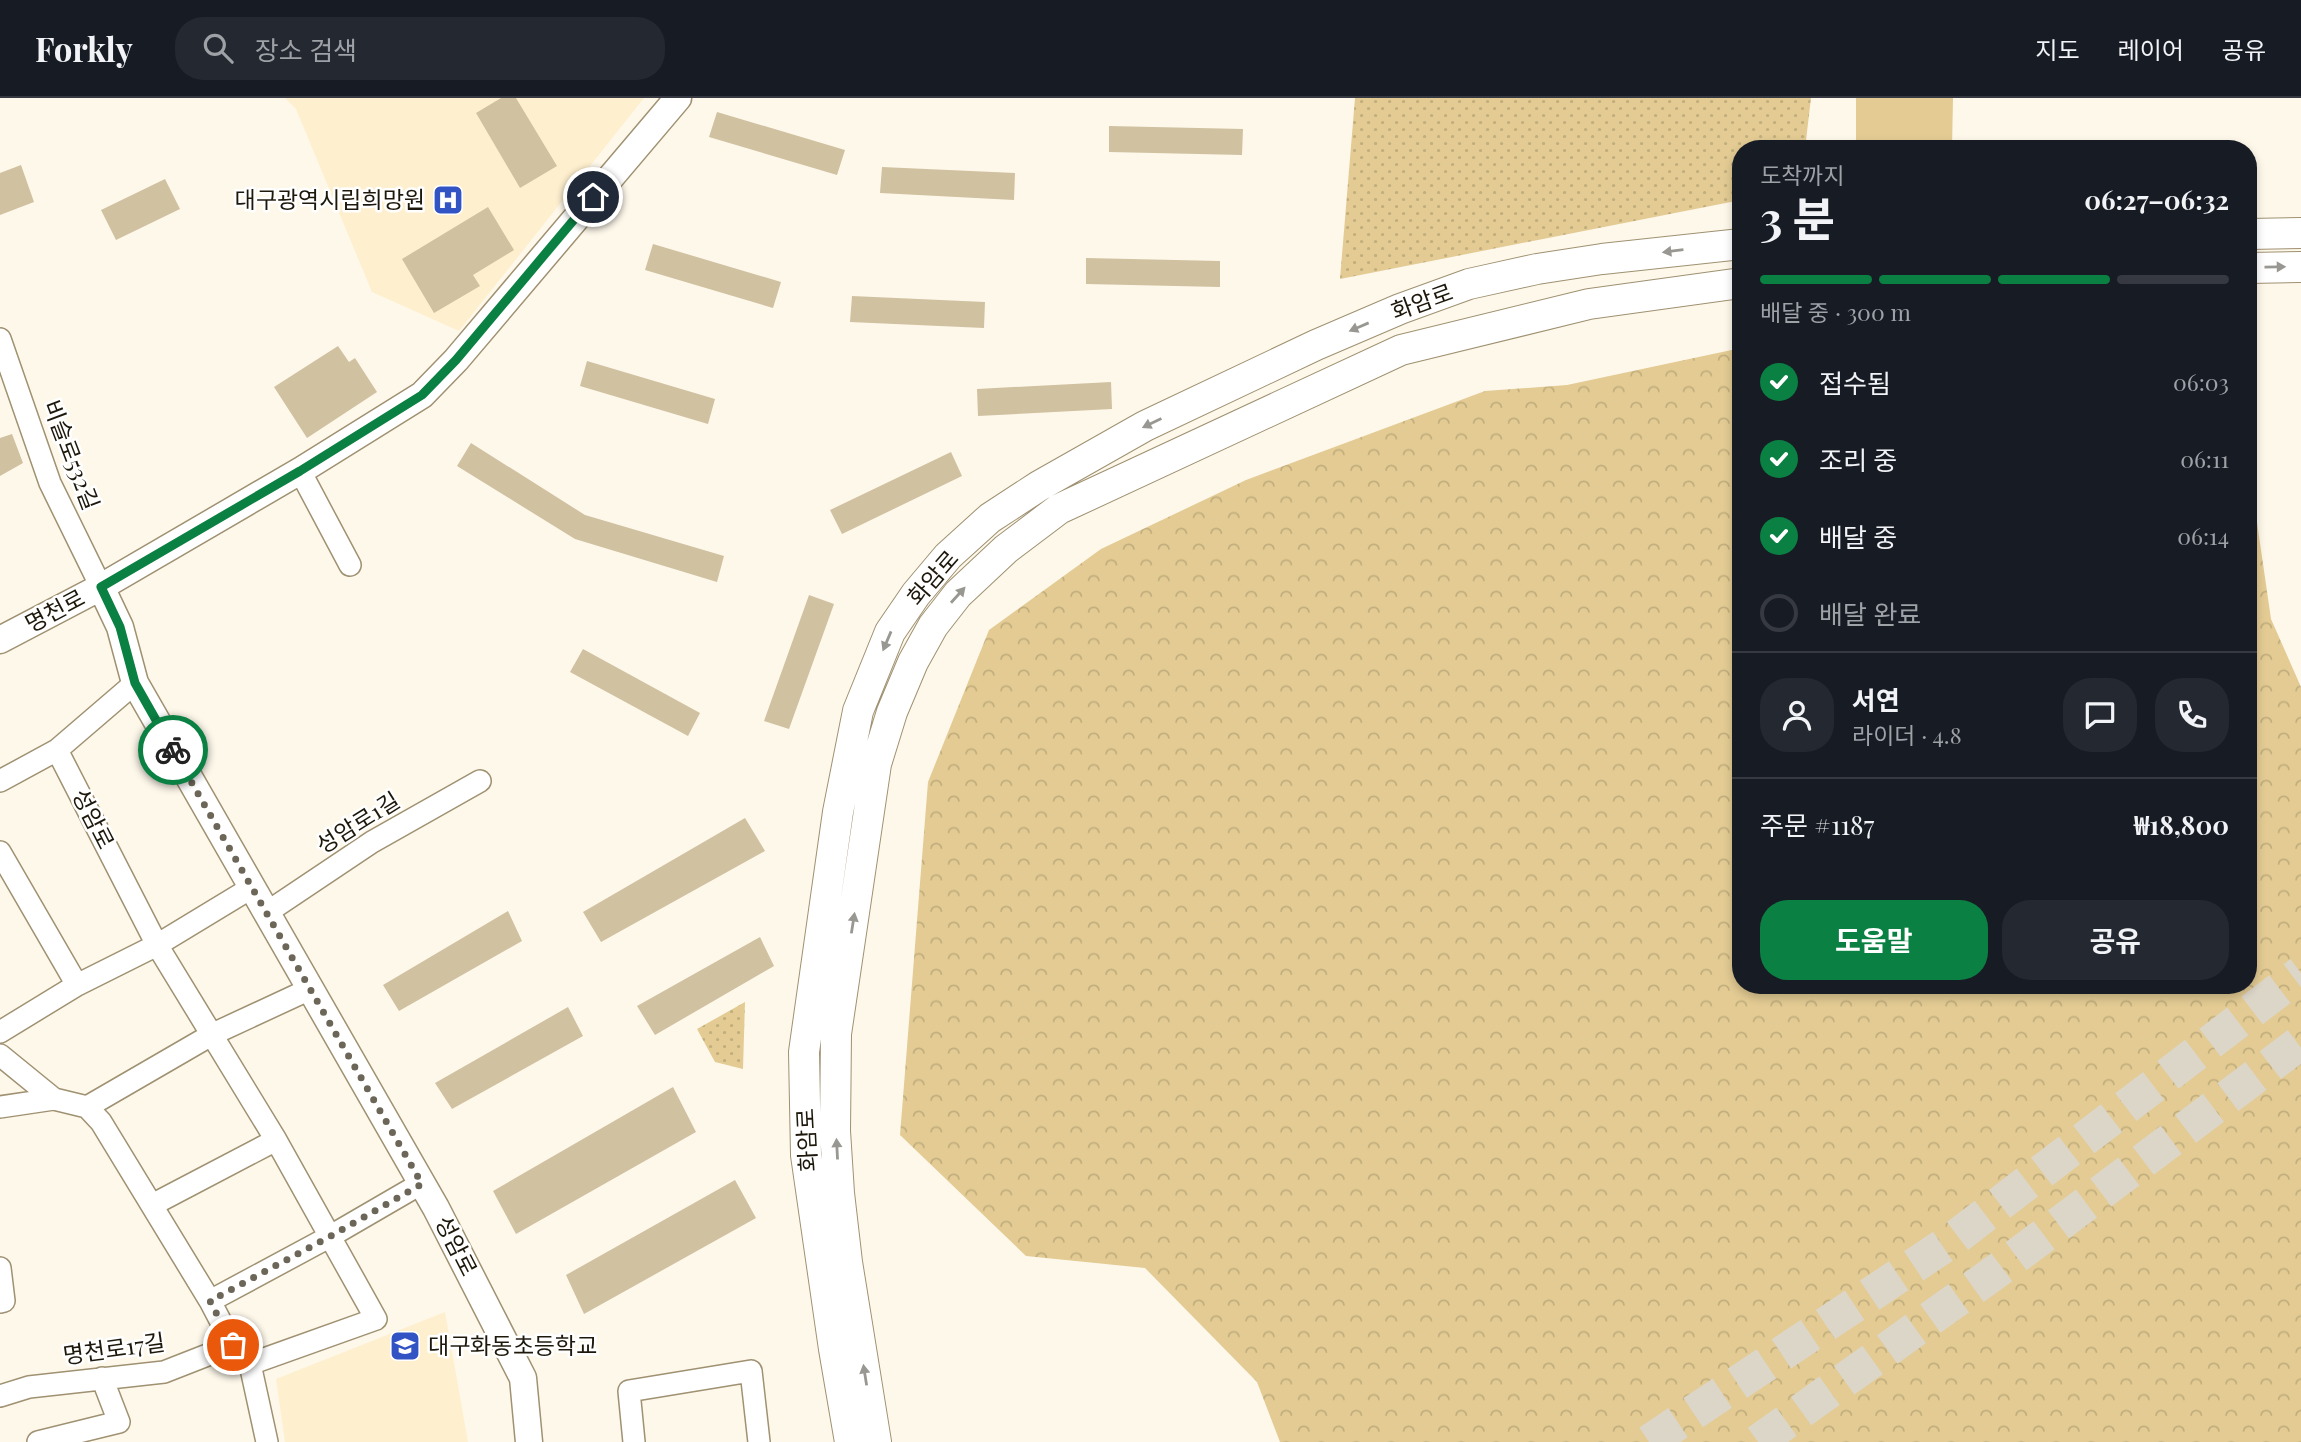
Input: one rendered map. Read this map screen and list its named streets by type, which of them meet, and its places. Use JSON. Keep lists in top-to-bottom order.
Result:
{
  "streets": {
    "main road": ["화암로"],
    "street": [
      "비슬로532길",
      "명천로",
      "성암로",
      "성암로1길",
      "명천로17길"
    ]
  },
  "crossings": [
    ["비슬로532길", "명천로"],
    ["비슬로532길", "성암로"],
    ["명천로", "성암로"],
    ["성암로", "성암로1길"]
  ],
  "places": {
    "hospital": ["대구광역시립희망원"],
    "school or university": ["대구화동초등학교"]
  },
  "page": {
    "header": "Forkly",
    "search": "장소 검색",
    "nav": ["지도", "레이어", "공유"],
    "heading": ["3 분", "도착까지", "06:27–06:32"],
    "panel": [
      "서연",
      "라이더 · 4.8",
      "주문 #1187",
      "₩18,800"
    ],
    "bar": "배달 중 · 300 m",
    "list": [
      ["접수됨", "06:03"],
      ["조리 중", "06:11"],
      ["배달 중", "06:14"],
      "배달 완료"
    ],
    "buttons": ["도움말", "공유"]
  }
}
